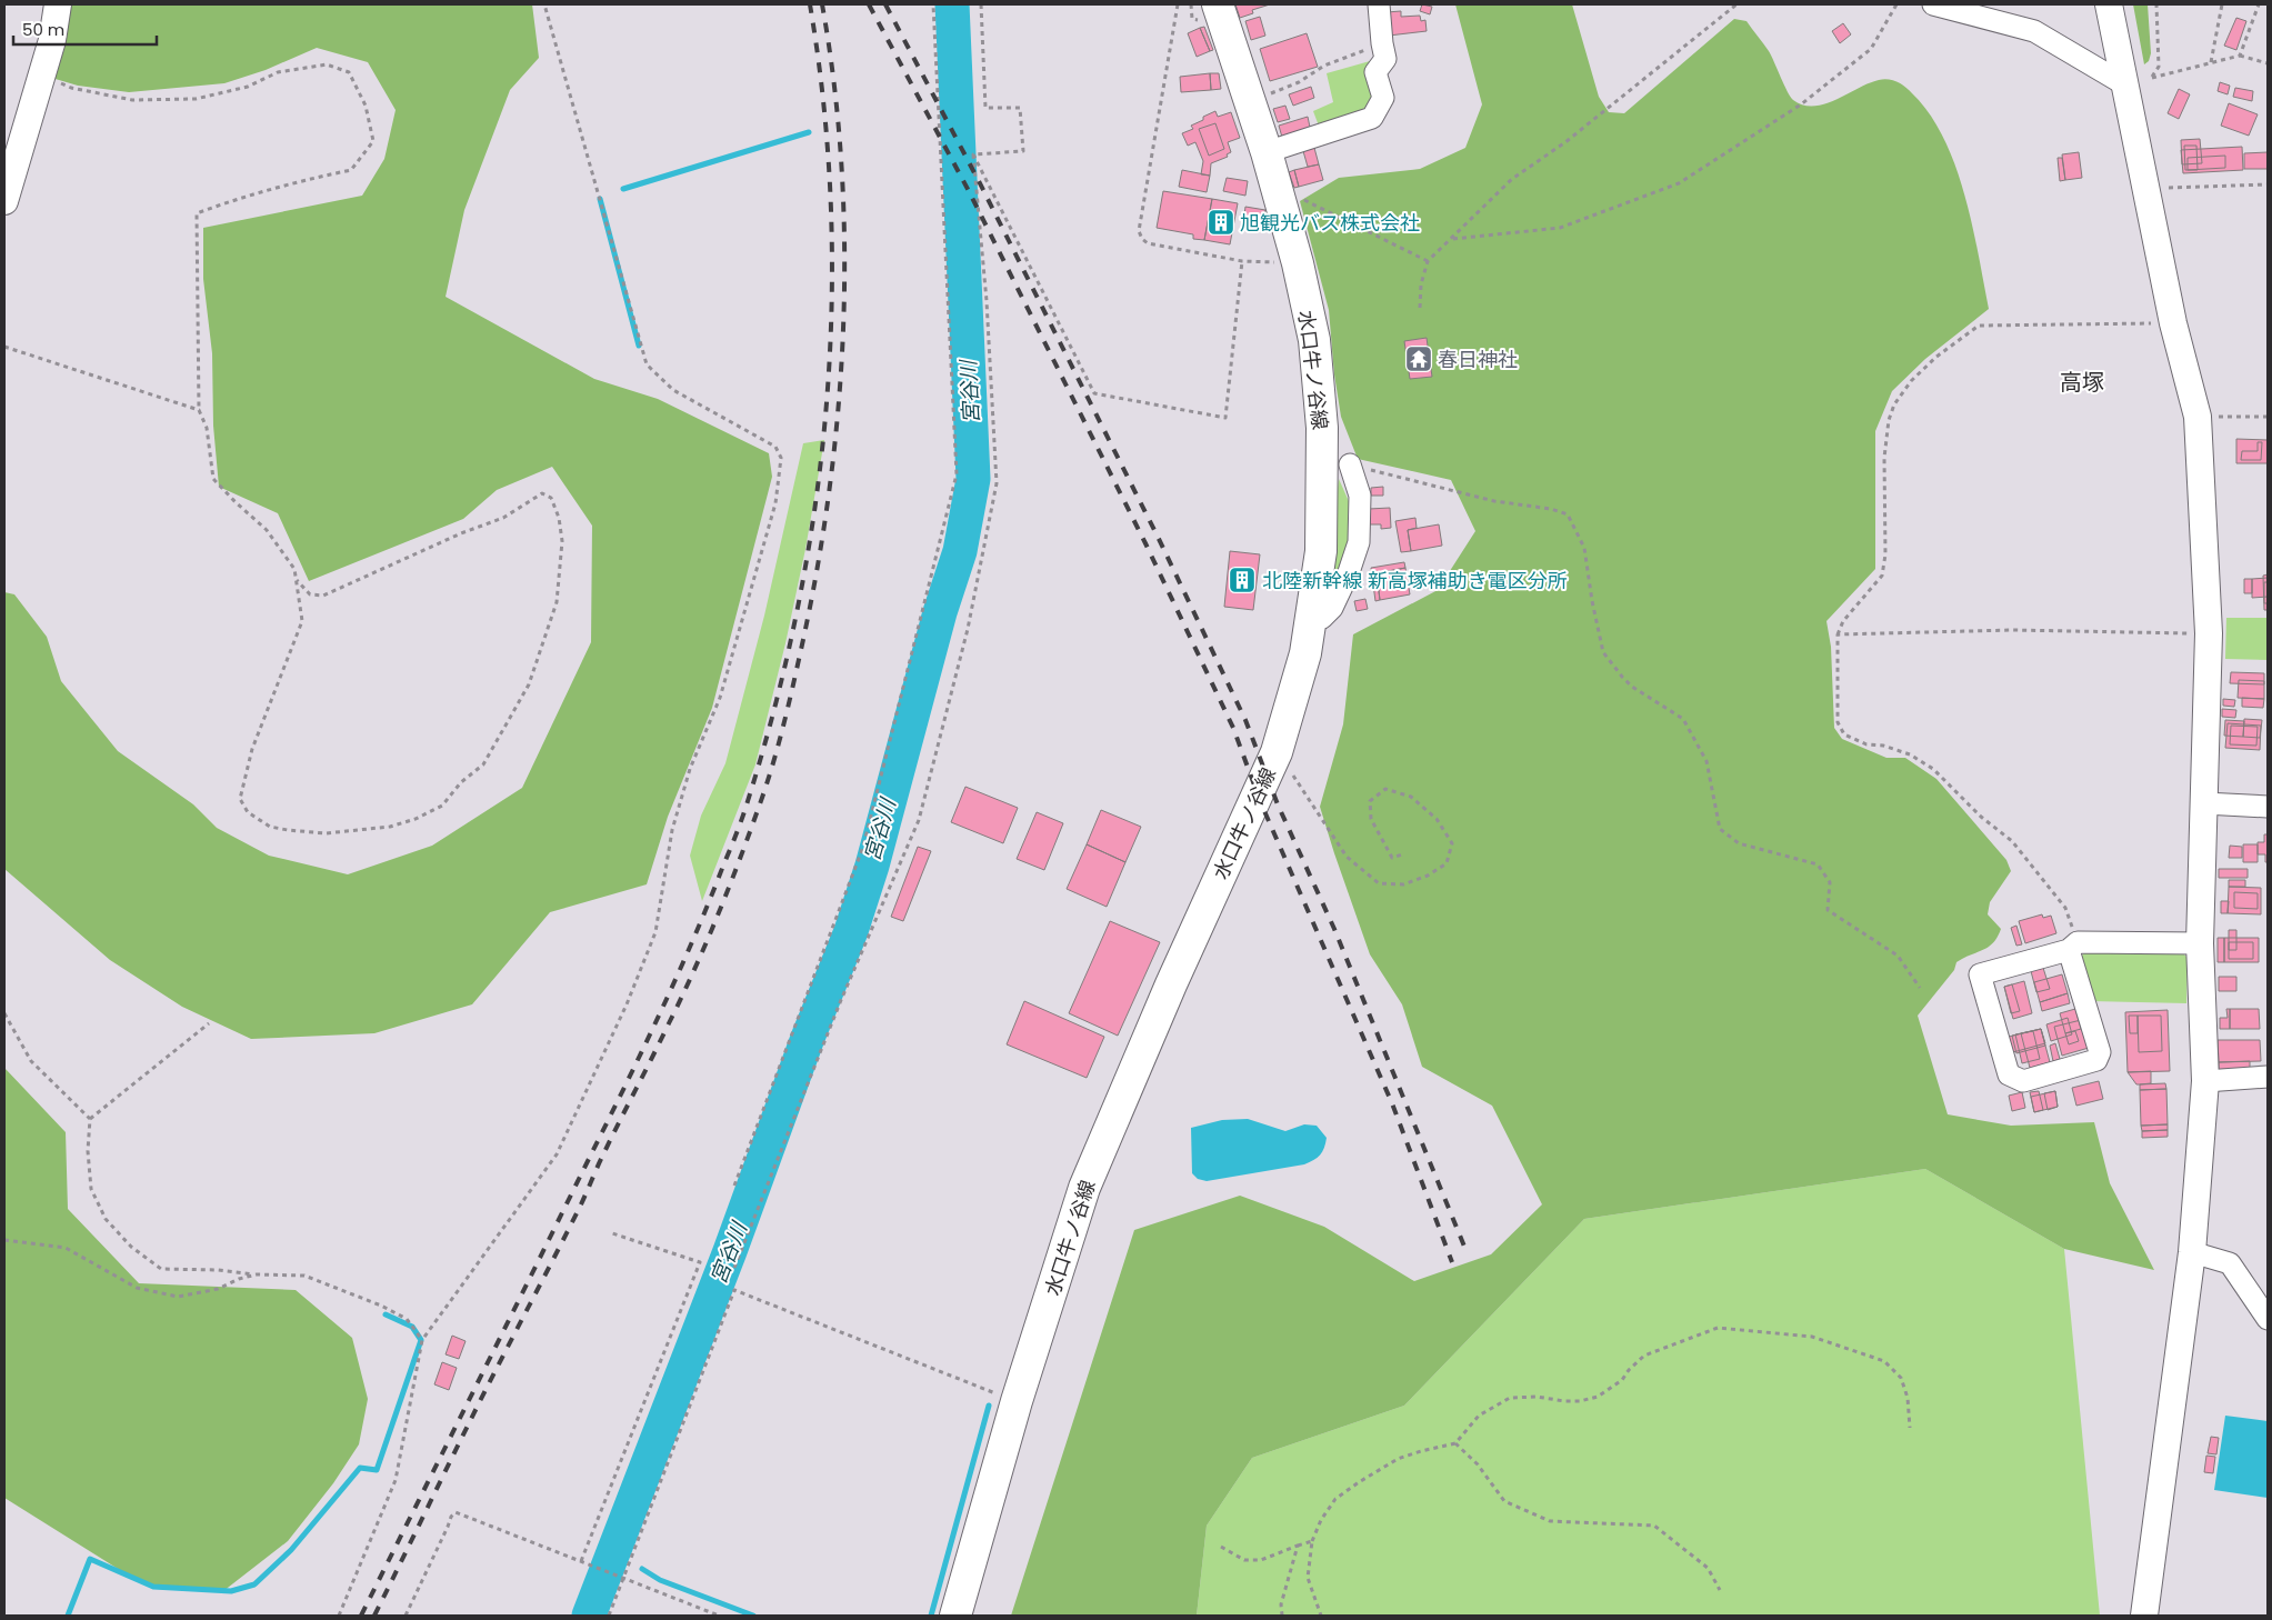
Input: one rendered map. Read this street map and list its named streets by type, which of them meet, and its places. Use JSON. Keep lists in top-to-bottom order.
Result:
{
  "streets": {
    "main road": ["水口牛ノ谷線"]
  },
  "districts": ["高塚"],
  "water": ["宮谷川"],
  "places": {
    "building": ["旭観光バス株式会社", "北陸新幹線 新高塚補助き電区分所"],
    "temple": ["春日神社"]
  },
  "scale_bar": "50 m"
}
